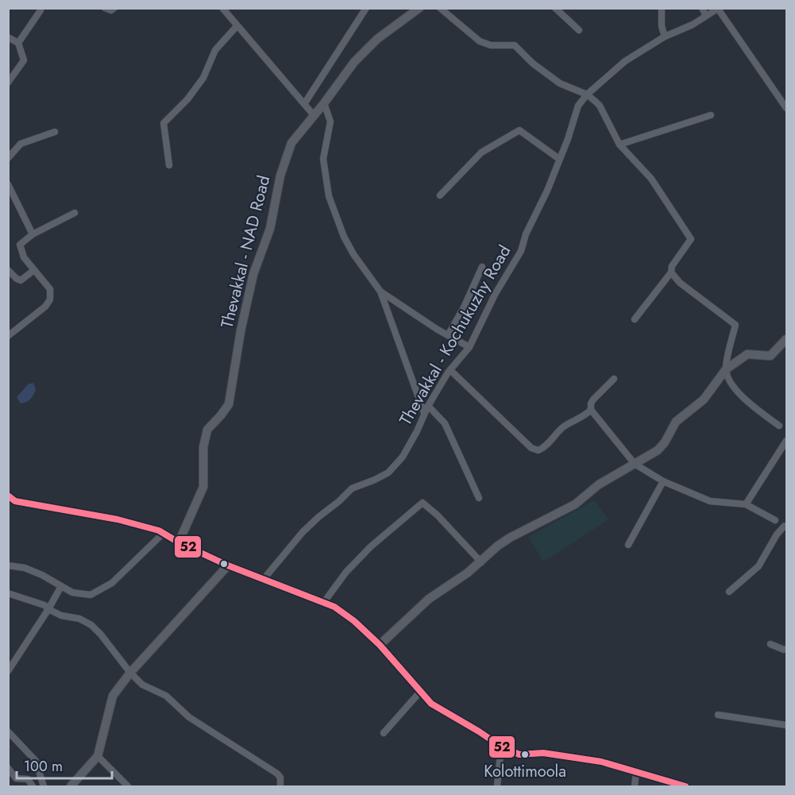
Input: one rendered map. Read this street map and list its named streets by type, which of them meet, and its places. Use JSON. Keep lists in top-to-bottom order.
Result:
{
  "streets": {
    "main road": ["Thevakkal - NAD Road"],
    "street": ["Thevakkal - Kochukuzhy Road"]
  },
  "places": ["Kolottimoola"],
  "lines": ["transit line 52"],
  "scale_bar": "100 m"
}
